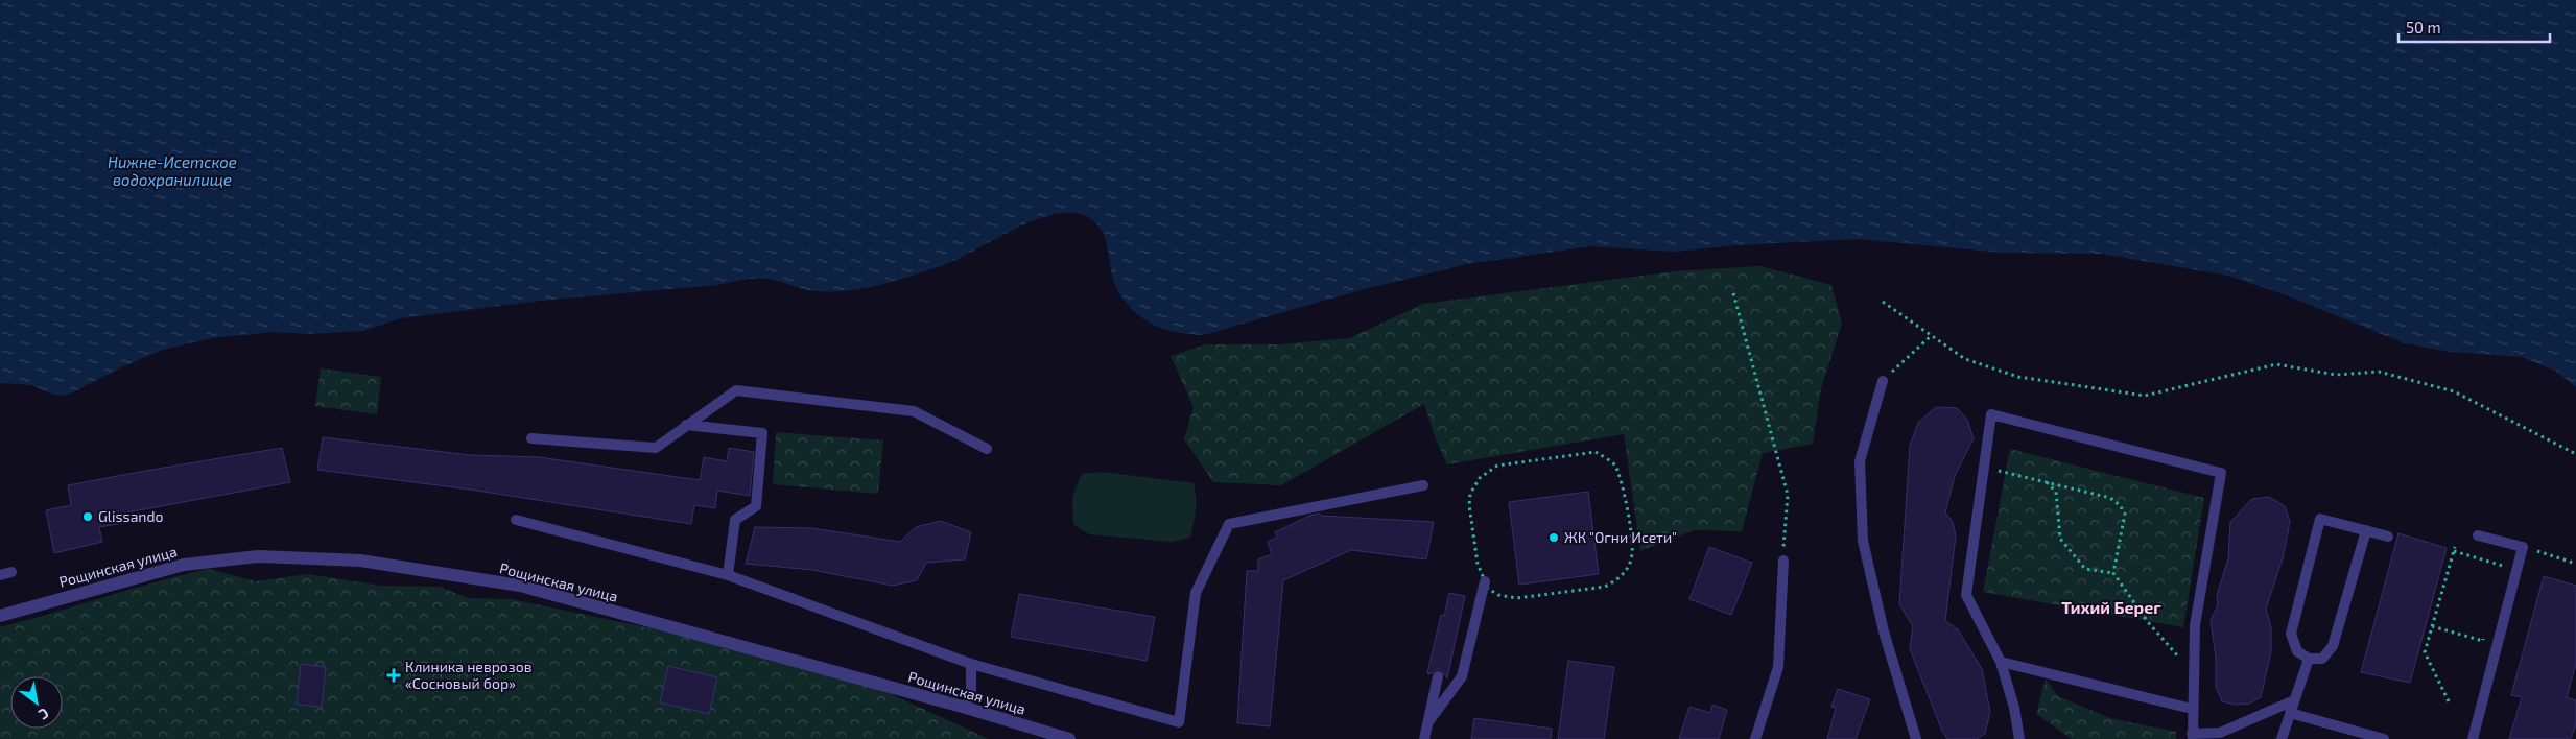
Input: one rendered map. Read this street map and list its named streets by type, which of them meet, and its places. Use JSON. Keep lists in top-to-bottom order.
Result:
{
  "streets": {
    "street": ["Рощинская улица"]
  },
  "districts": ["Тихий Берег"],
  "water": ["Нижне-Исетское водохранилище"],
  "places": {
    "other": ["Glissando", "ЖК \"Огни Исети\""],
    "health": ["Клиника неврозов «Сосновый бор»"]
  },
  "scale_bar": "50 m",
  "north": "bottom right"
}
